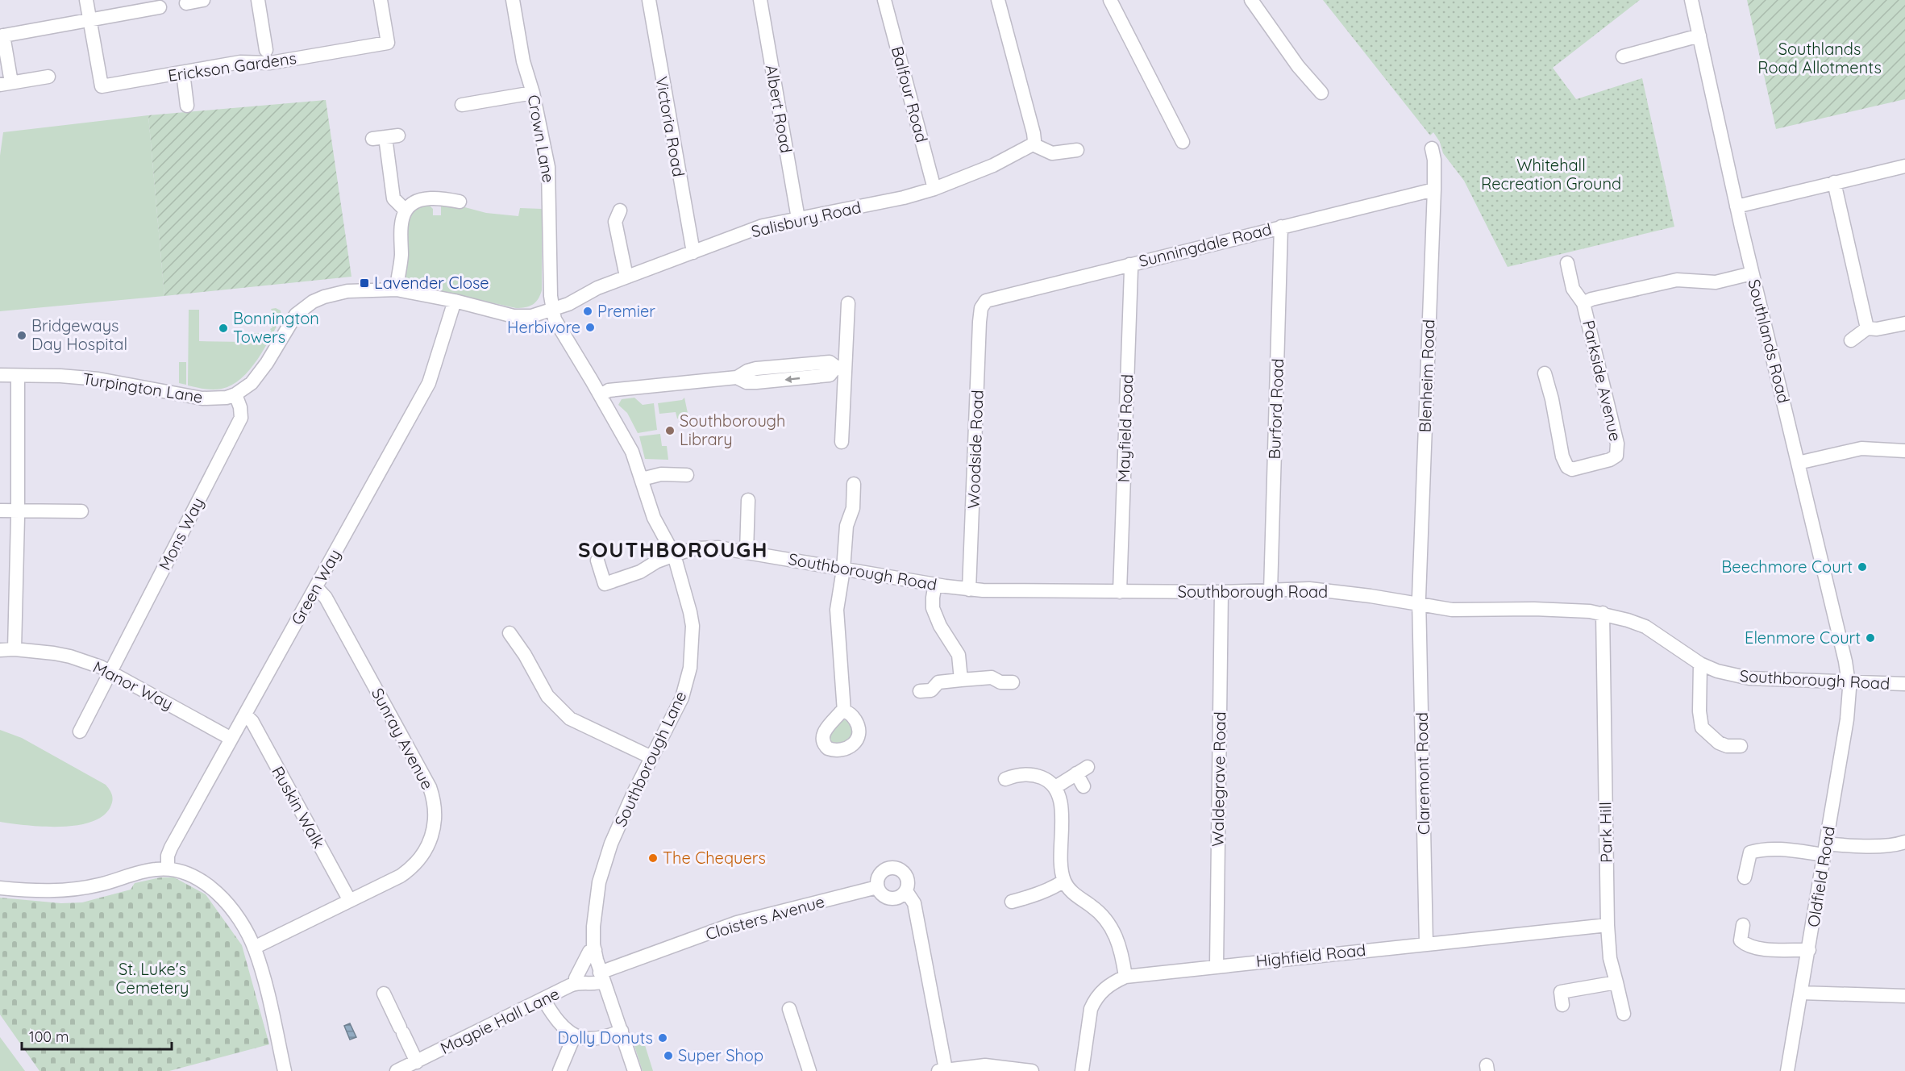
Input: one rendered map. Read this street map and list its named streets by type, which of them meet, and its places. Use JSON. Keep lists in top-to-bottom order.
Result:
{
  "streets": {
    "street": [
      "Erickson Gardens",
      "Balfour Road",
      "Albert Road",
      "Victoria Road",
      "Crown Lane",
      "Salisbury Road",
      "Sunningdale Road",
      "Southlands Road",
      "Blenheim Road",
      "Parkside Avenue",
      "Turpington Lane",
      "Burford Road",
      "Mayfield Road",
      "Woodside Road",
      "Mons Way",
      "Southborough Road",
      "Green Way",
      "Manor Way",
      "Sunray Avenue",
      "Southborough Lane",
      "Claremont Road",
      "Waldegrave Road",
      "Ruskin Walk",
      "Park Hill",
      "Oldfield Road",
      "Cloisters Avenue",
      "Highfield Road",
      "Magpie Hall Lane"
    ]
  },
  "crossings": [
    ["Balfour Road", "Salisbury Road"],
    ["Albert Road", "Salisbury Road"],
    ["Victoria Road", "Salisbury Road"],
    ["Crown Lane", "Salisbury Road"],
    ["Crown Lane", "Turpington Lane"],
    ["Crown Lane", "Southborough Lane"],
    ["Salisbury Road", "Turpington Lane"],
    ["Salisbury Road", "Southborough Lane"],
    ["Sunningdale Road", "Blenheim Road"],
    ["Sunningdale Road", "Burford Road"],
    ["Sunningdale Road", "Mayfield Road"],
    ["Sunningdale Road", "Woodside Road"],
    ["Southlands Road", "Parkside Avenue"],
    ["Southlands Road", "Southborough Road"],
    ["Southlands Road", "Oldfield Road"],
    ["Blenheim Road", "Southborough Road"],
    ["Blenheim Road", "Claremont Road"],
    ["Turpington Lane", "Mons Way"],
    ["Turpington Lane", "Green Way"],
    ["Turpington Lane", "Southborough Lane"],
    ["Burford Road", "Southborough Road"],
    ["Mayfield Road", "Southborough Road"],
    ["Woodside Road", "Southborough Road"],
    ["Mons Way", "Manor Way"],
    ["Southborough Road", "Southborough Lane"],
    ["Southborough Road", "Claremont Road"],
    ["Southborough Road", "Waldegrave Road"],
    ["Southborough Road", "Park Hill"],
    ["Southborough Road", "Oldfield Road"],
    ["Green Way", "Manor Way"],
    ["Green Way", "Sunray Avenue"],
    ["Green Way", "Ruskin Walk"],
    ["Sunray Avenue", "Ruskin Walk"],
    ["Southborough Lane", "Cloisters Avenue"],
    ["Southborough Lane", "Magpie Hall Lane"],
    ["Claremont Road", "Highfield Road"],
    ["Waldegrave Road", "Highfield Road"],
    ["Park Hill", "Highfield Road"],
    ["Cloisters Avenue", "Magpie Hall Lane"]
  ],
  "districts": ["SOUTHBOROUGH"],
  "parks": ["Southlands Road Allotments", "Whitehall Recreation Ground", "St. Luke's Cemetery"],
  "places": {
    "transit": ["Lavender Close"],
    "other": [
      "Premier",
      "Herbivore",
      "Bonnington Towers",
      "Bridgeways Day Hospital",
      "Southborough Library",
      "Beechmore Court",
      "Elenmore Court",
      "The Chequers",
      "Dolly Donuts",
      "Super Shop"
    ]
  },
  "scale_bar": "100 m"
}
